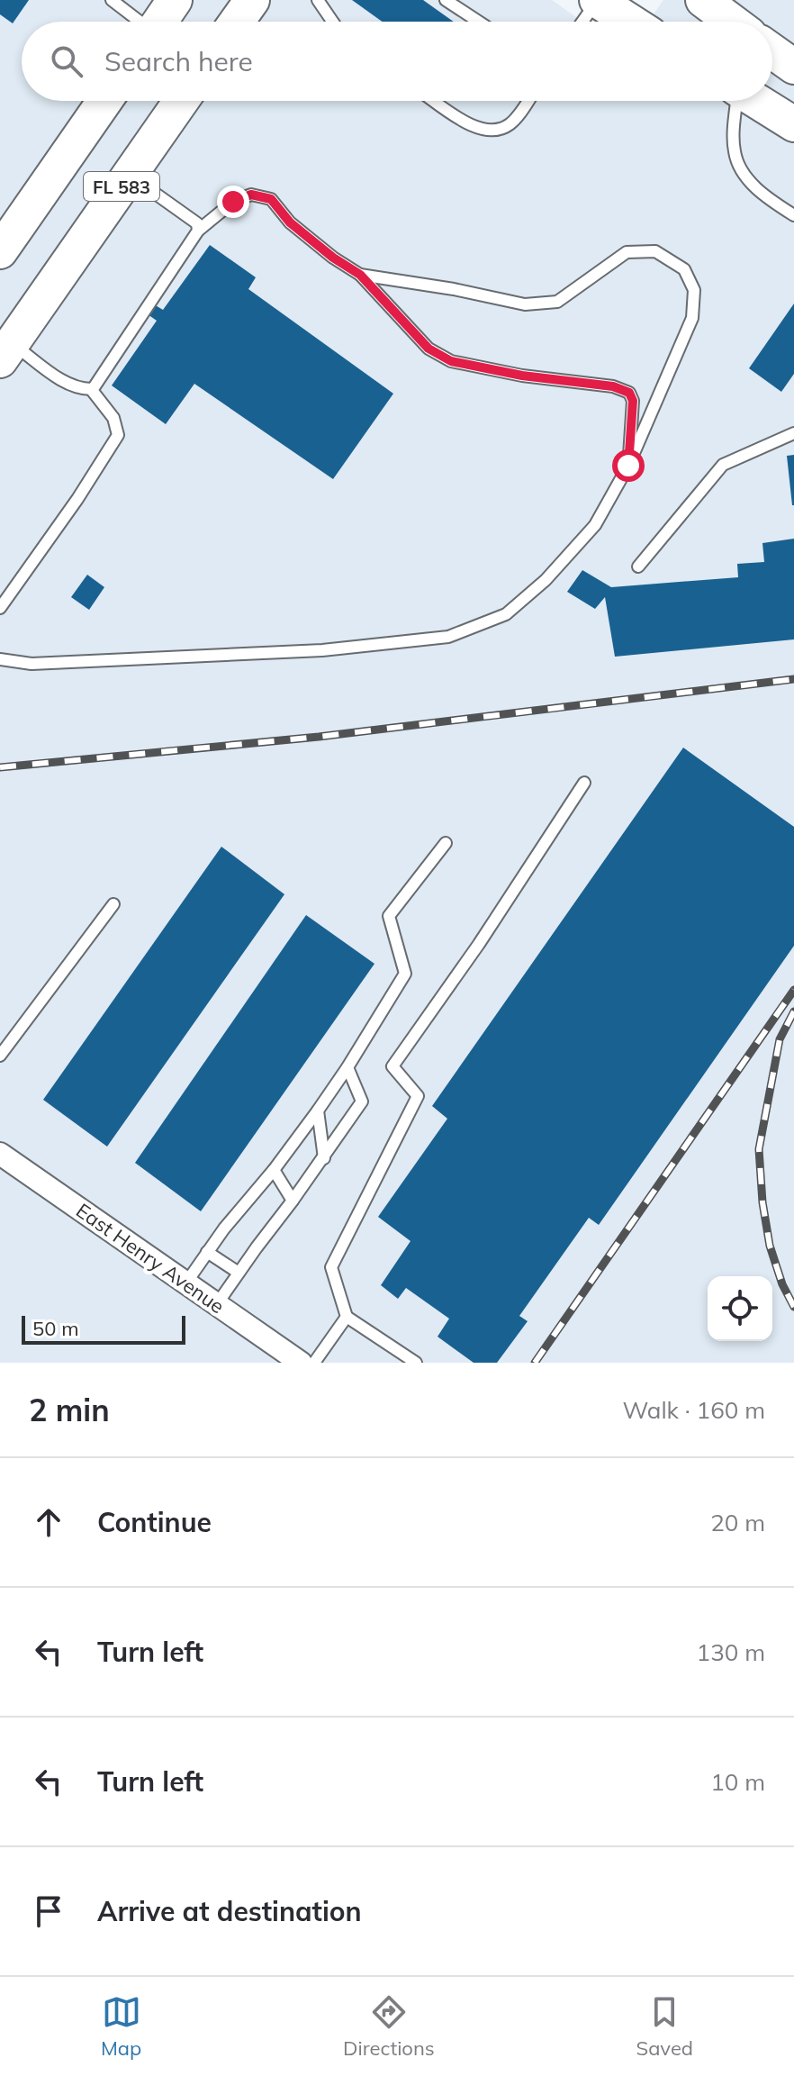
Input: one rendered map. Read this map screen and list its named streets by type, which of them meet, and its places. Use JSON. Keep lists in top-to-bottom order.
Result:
{
  "streets": {
    "main road": ["FL 583"],
    "street": ["East Henry Avenue"]
  },
  "scale_bar": "50 m",
  "page": {
    "search": "Search here",
    "scale": "50 m",
    "heading": ["2 min", "Walk · 160 m"],
    "list": [
      ["Continue", "20 m"],
      ["Turn left", "130 m"],
      ["Turn left", "10 m"],
      "Arrive at destination"
    ],
    "nav": ["Map", "Directions", "Saved"]
  }
}
